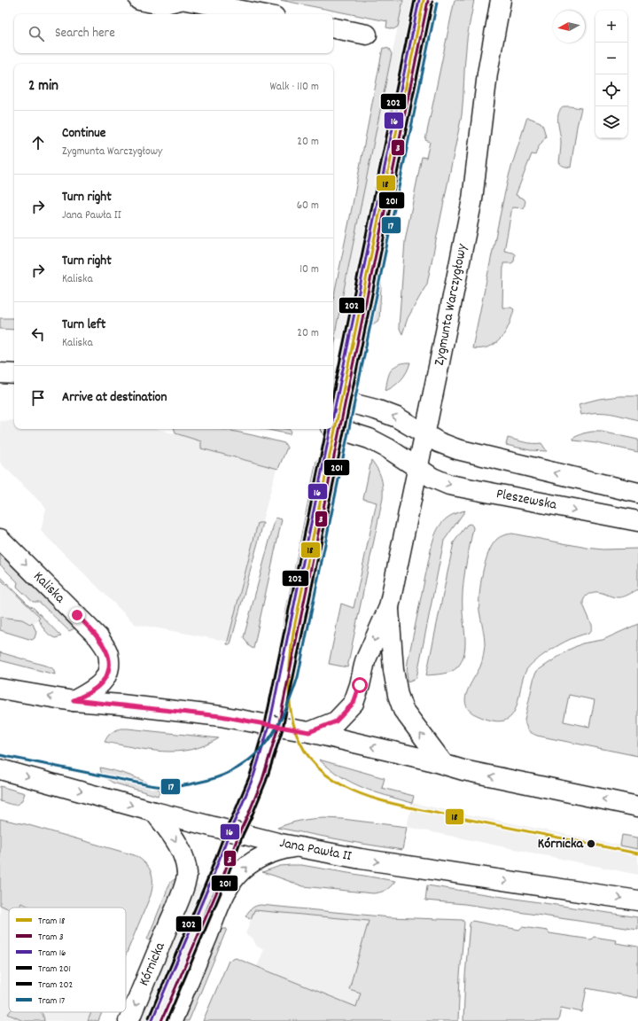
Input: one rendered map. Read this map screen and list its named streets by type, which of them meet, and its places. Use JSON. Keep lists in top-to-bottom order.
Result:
{
  "streets": {
    "street": [
      "Zygmunta Warczygłowy",
      "Pleszewska",
      "Kaliska",
      "Jana Pawła II",
      "Kórnicka"
    ]
  },
  "crossings": [
    ["Zygmunta Warczygłowy", "Pleszewska"],
    ["Jana Pawła II", "Kórnicka"]
  ],
  "one_way": ["Kórnicka"],
  "places": ["Kórnicka"],
  "lines": [
    "tram line 18",
    "tram line 16",
    "tram line 202",
    "tram line 3",
    "tram line 201",
    "tram line 17"
  ],
  "legend": [
    "Tram 18",
    "Tram 3",
    "Tram 16",
    "Tram 201",
    "Tram 202",
    "Tram 17"
  ],
  "north": "left",
  "page": {
    "map_buttons": ["+", "−"],
    "search": "Search here",
    "heading": ["2 min", "Walk · 110 m"],
    "list": [
      ["Continue", "Zygmunta Warczygłowy", "20 m"],
      ["Turn right", "Jana Pawła II", "60 m"],
      ["Turn right", "Kaliska", "10 m"],
      ["Turn left", "Kaliska", "20 m"],
      "Arrive at destination"
    ]
  }
}
